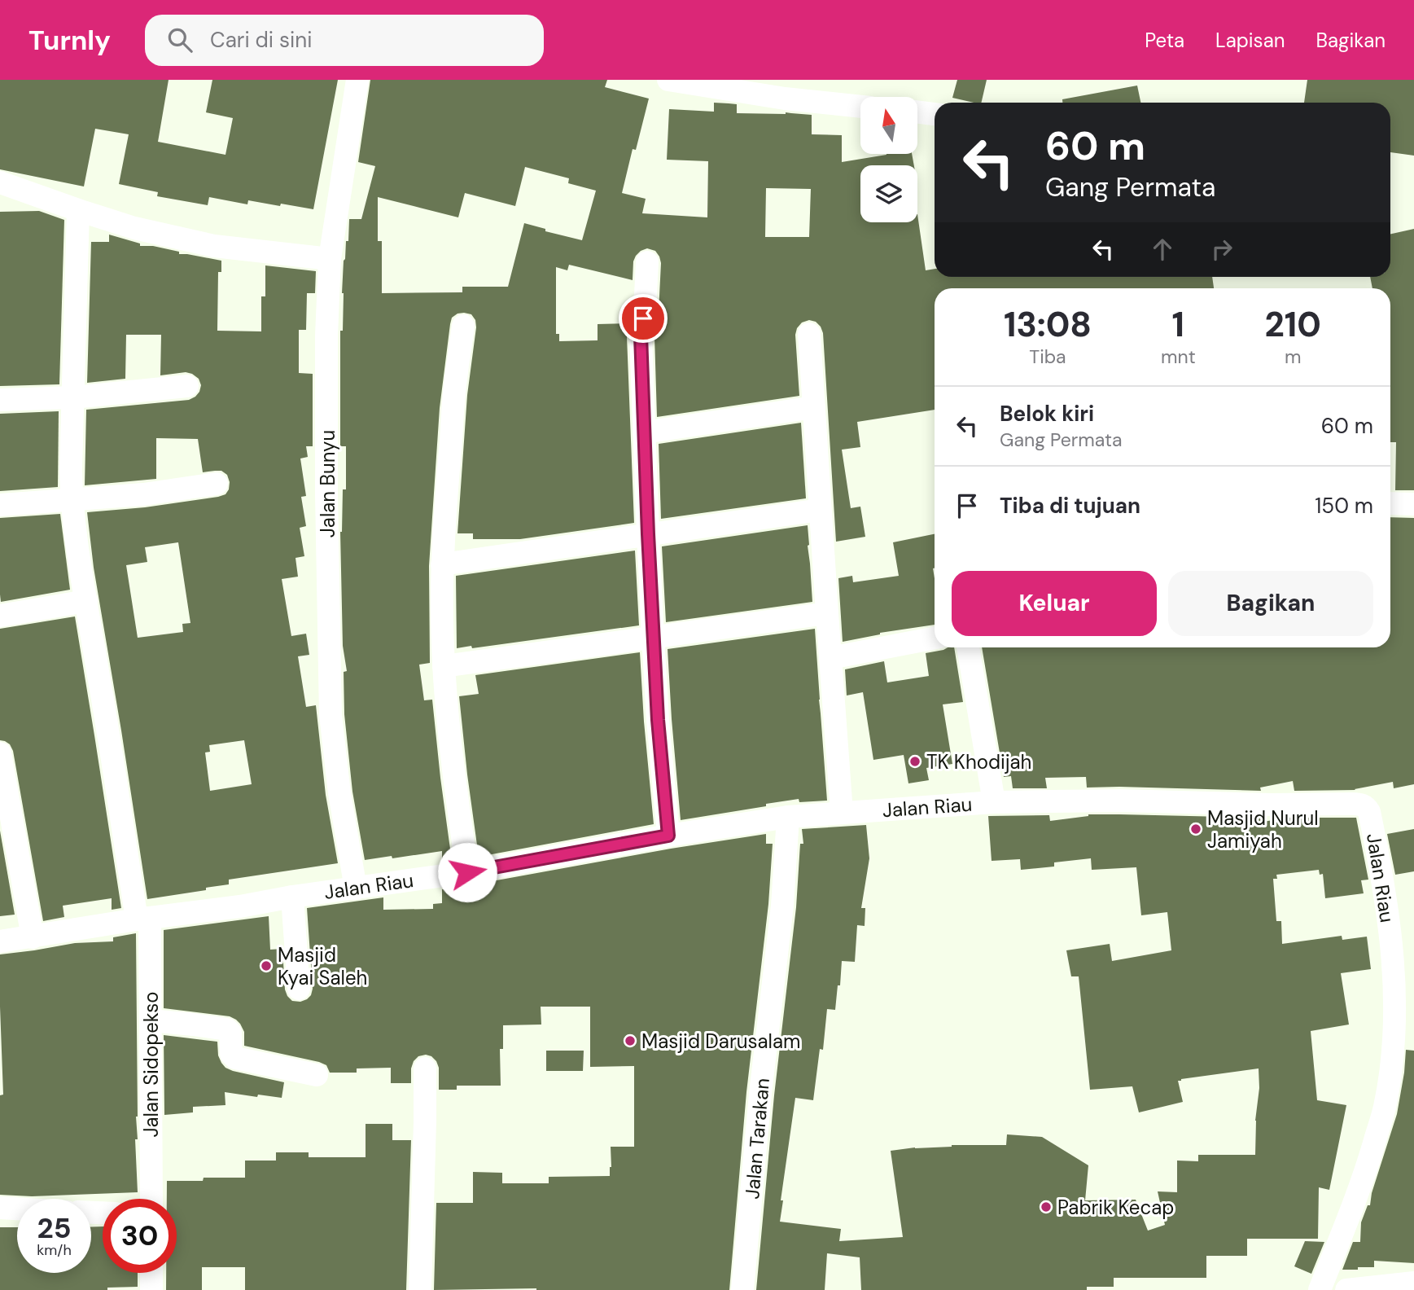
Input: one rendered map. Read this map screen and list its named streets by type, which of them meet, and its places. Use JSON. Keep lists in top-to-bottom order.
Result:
{
  "streets": {
    "street": [
      "Jalan Bunyu",
      "Jalan Riau",
      "Jalan Sidopekso",
      "Jalan Tarakan"
    ]
  },
  "crossings": [
    ["Jalan Bunyu", "Jalan Riau"],
    ["Jalan Riau", "Jalan Sidopekso"],
    ["Jalan Riau", "Jalan Tarakan"]
  ],
  "places": [
    "TK Khodijah",
    "Masjid Nurul Jamiyah",
    "Masjid Kyai Saleh",
    "Masjid Darusalam",
    "Pabrik Kecap"
  ],
  "north": "top",
  "page": {
    "header": "Turnly",
    "search": "Cari di sini",
    "nav": ["Peta", "Lapisan", "Bagikan"],
    "turn": ["60 m", "Gang Permata"],
    "eta": [
      "13:08",
      "Tiba",
      "1",
      "mnt",
      "210",
      "m"
    ],
    "list": [
      {
        "name": "Belok kiri",
        "note": "Gang Permata",
        "value": "60 m"
      },
      {
        "name": "Tiba di tujuan",
        "value": "150 m"
      }
    ],
    "buttons": ["Keluar", "Bagikan"],
    "speed": "25 km/h",
    "limit": "30"
  }
}
